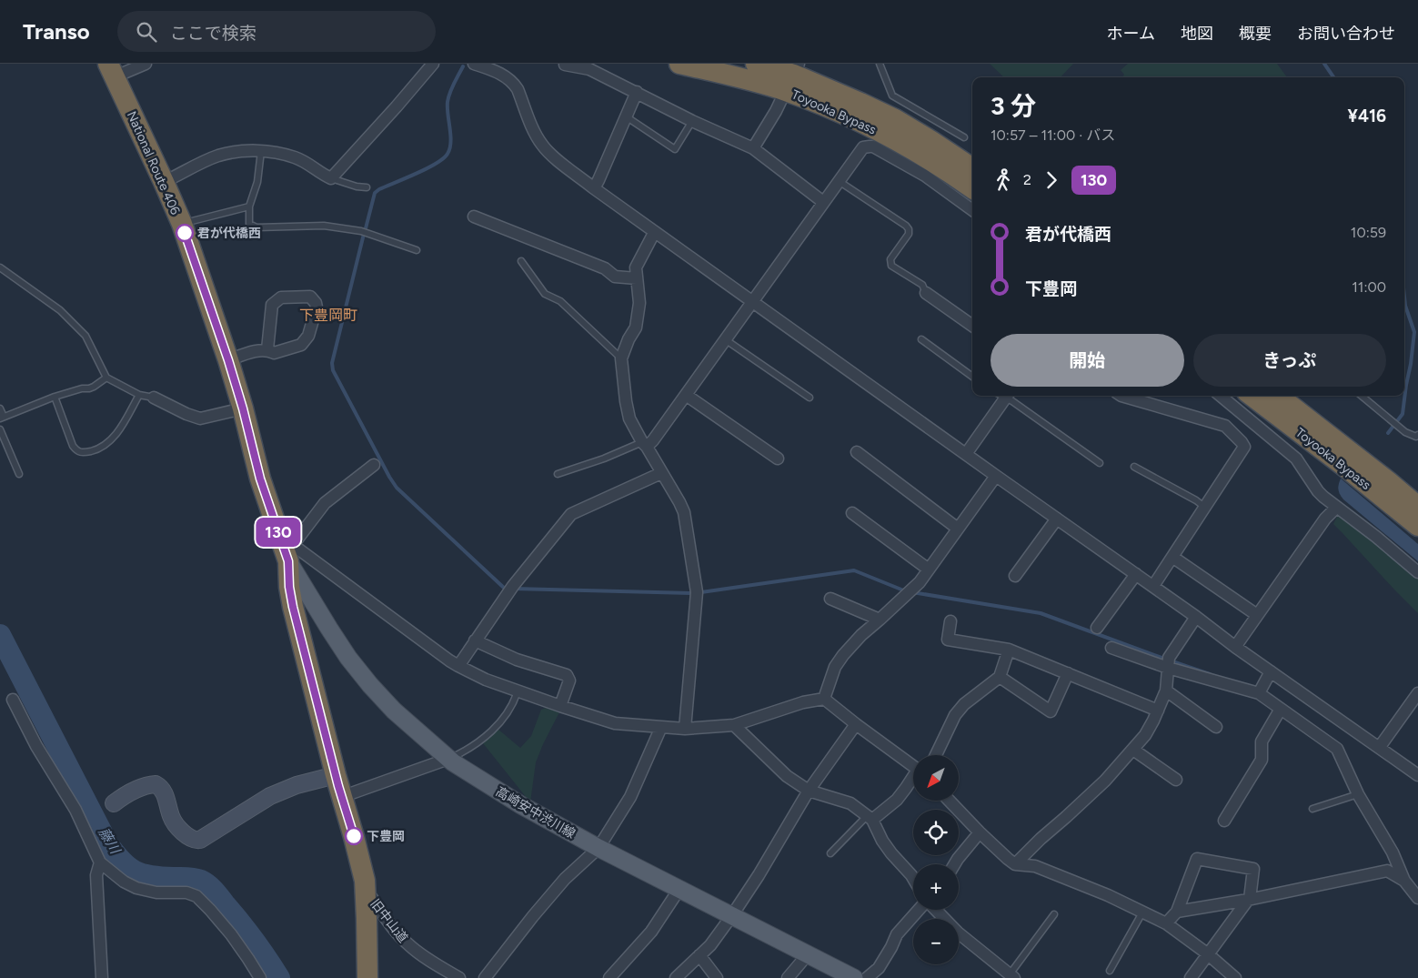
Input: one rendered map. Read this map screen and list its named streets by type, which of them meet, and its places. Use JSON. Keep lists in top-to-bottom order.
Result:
{
  "streets": {
    "highway": ["Toyooka Bypass", "National Route 406"],
    "main road": ["高崎安中渋川線"],
    "street": ["旧中山道"]
  },
  "crossings": [
    ["National Route 406", "高崎安中渋川線"]
  ],
  "districts": ["下豊岡町"],
  "water": ["藤川"],
  "places": ["君が代橋西", "下豊岡"],
  "lines": ["bus line 130"],
  "north": "bottom left",
  "page": {
    "header": "Transo",
    "search": "ここで検索",
    "nav": [
      "ホーム",
      "地図",
      "概要",
      "お問い合わせ"
    ],
    "on_map": "130",
    "heading": ["3 分", "10:57 – 11:00 · バス", "¥416"],
    "legs": ["2", "130"],
    "list": [
      {
        "name": "君が代橋西",
        "value": "10:59"
      },
      {
        "name": "下豊岡",
        "value": "11:00"
      }
    ],
    "buttons": ["開始", "きっぷ"],
    "map_buttons": ["+", "−"]
  }
}
